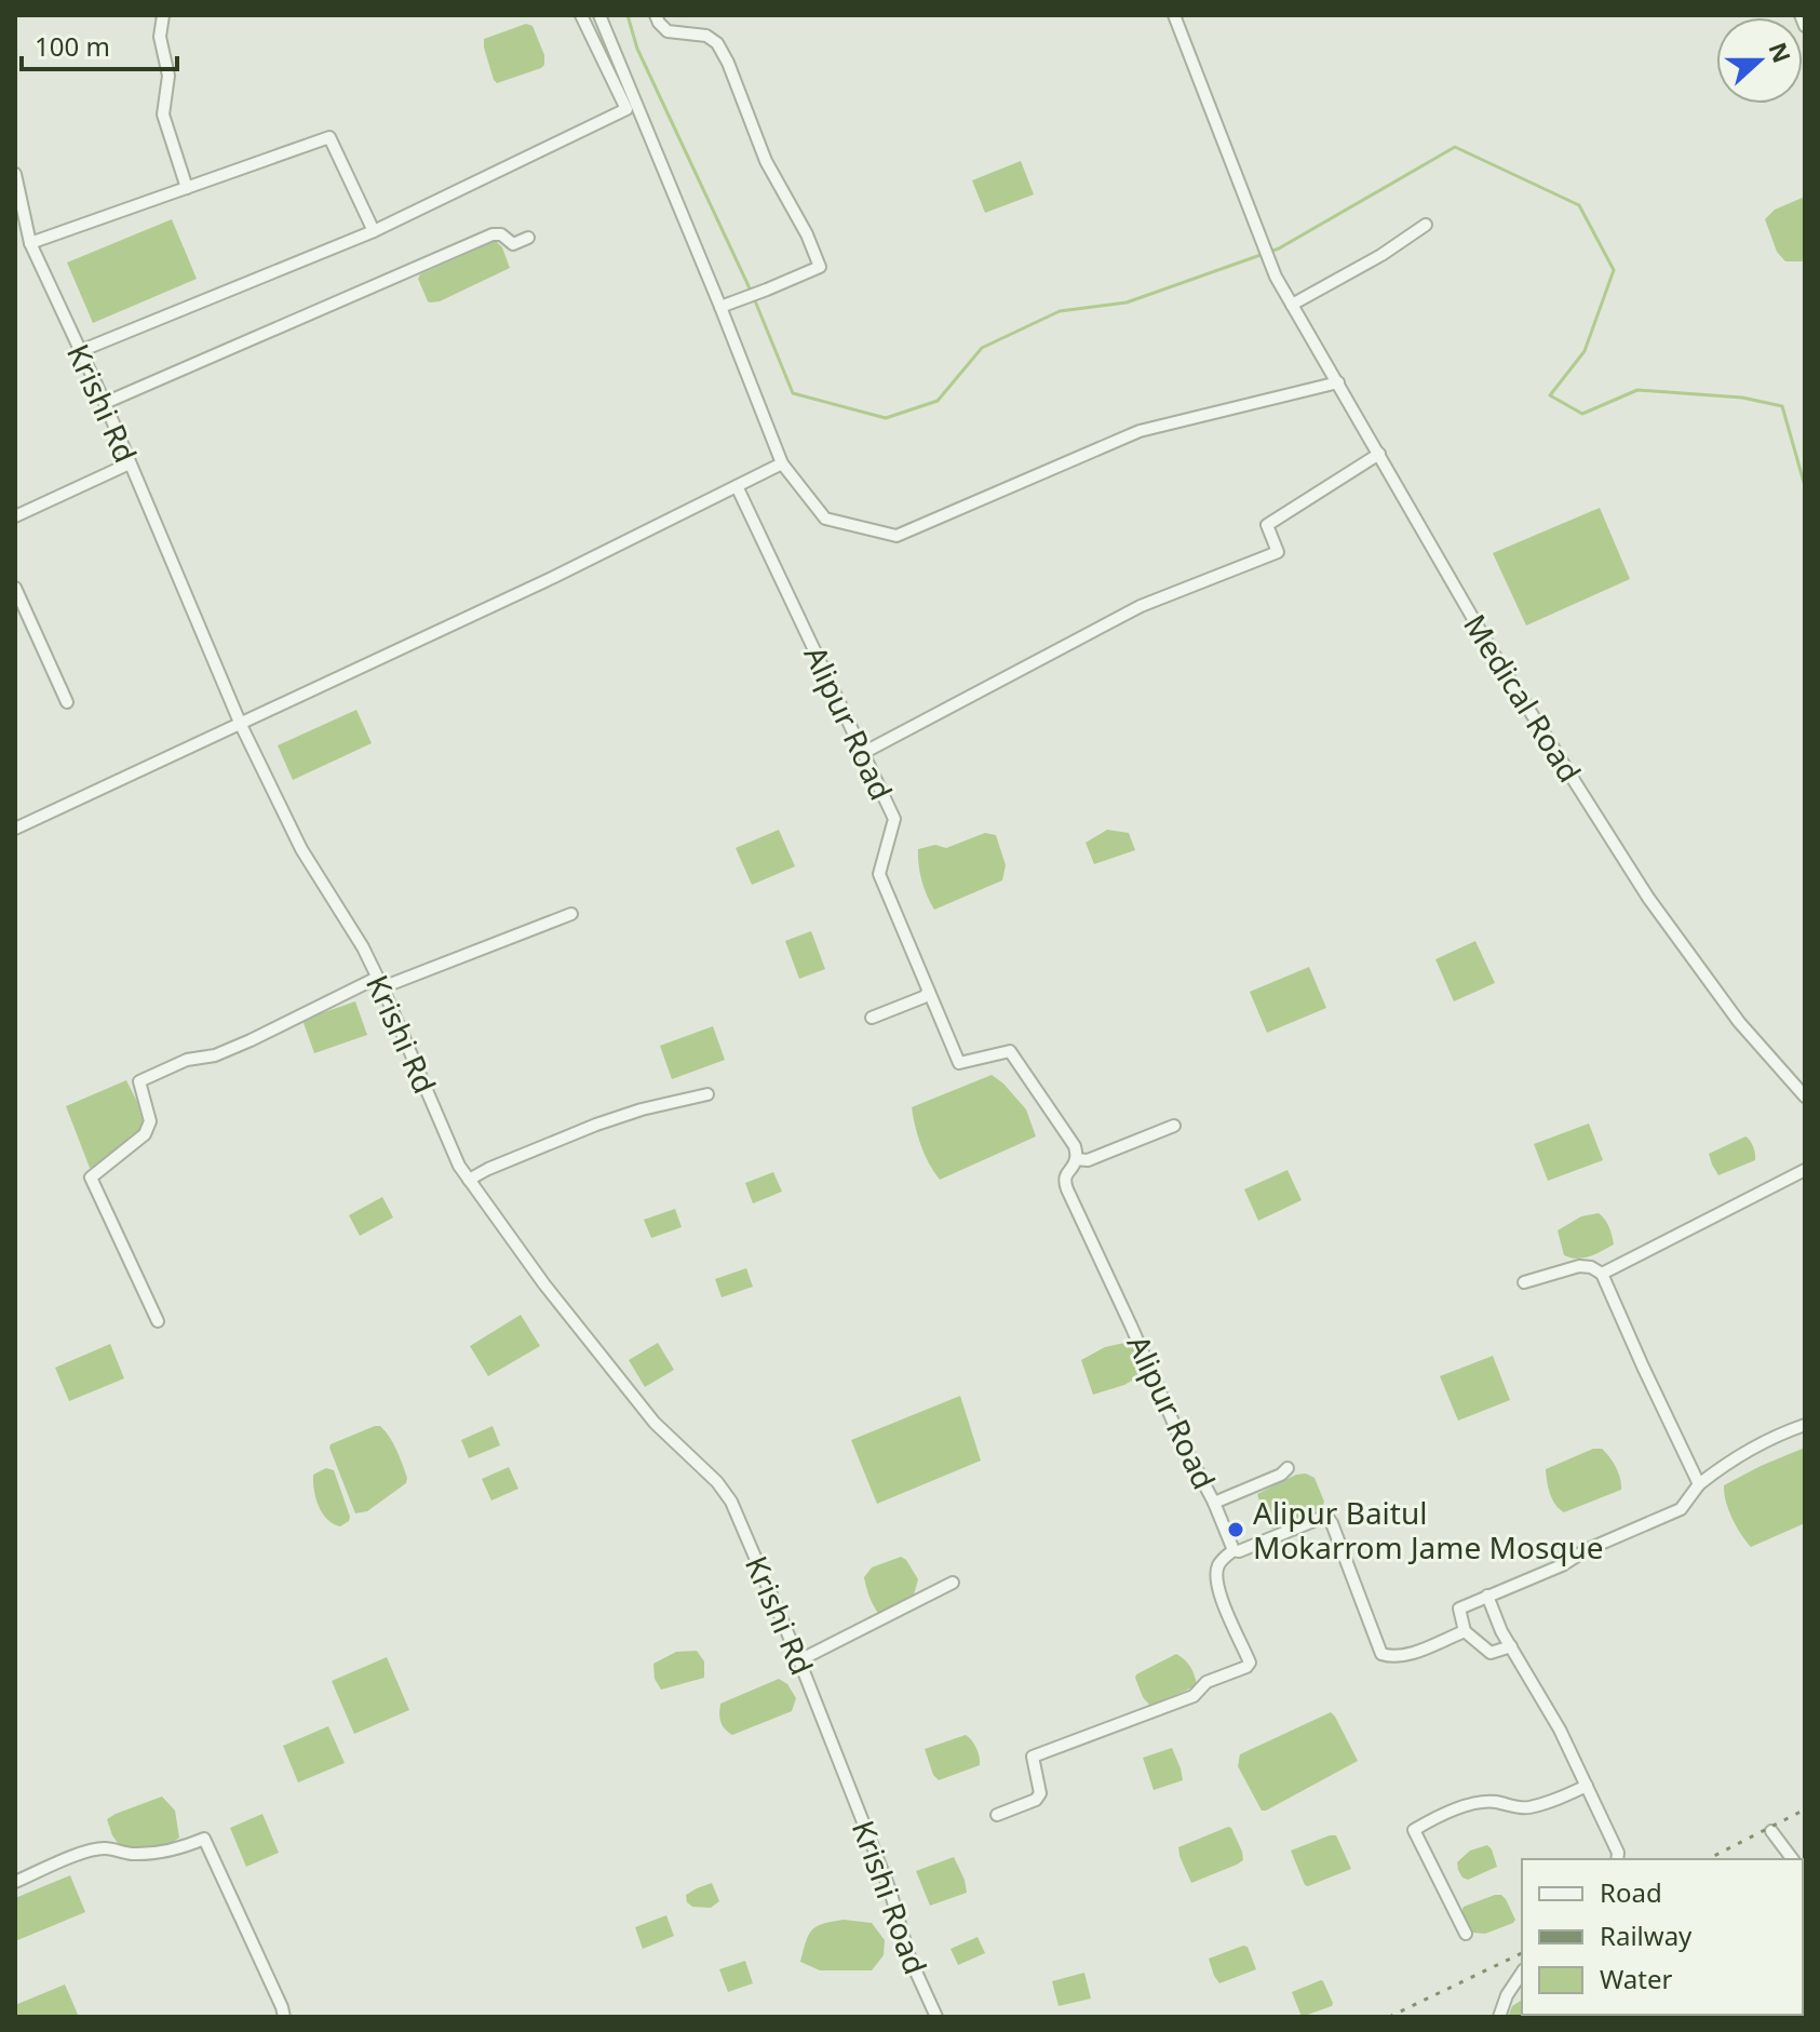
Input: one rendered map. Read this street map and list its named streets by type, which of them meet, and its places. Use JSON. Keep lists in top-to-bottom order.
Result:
{
  "streets": {
    "street": [
      "Krishi Rd",
      "Medical Road",
      "Alipur Road",
      "Krishi Road"
    ]
  },
  "crossings": [
    ["Krishi Rd", "Krishi Road"]
  ],
  "places": ["Alipur Baitul Mokarrom Jame Mosque"],
  "legend": ["Road", "Railway", "Water"],
  "scale_bar": "100 m",
  "north": "right"
}
